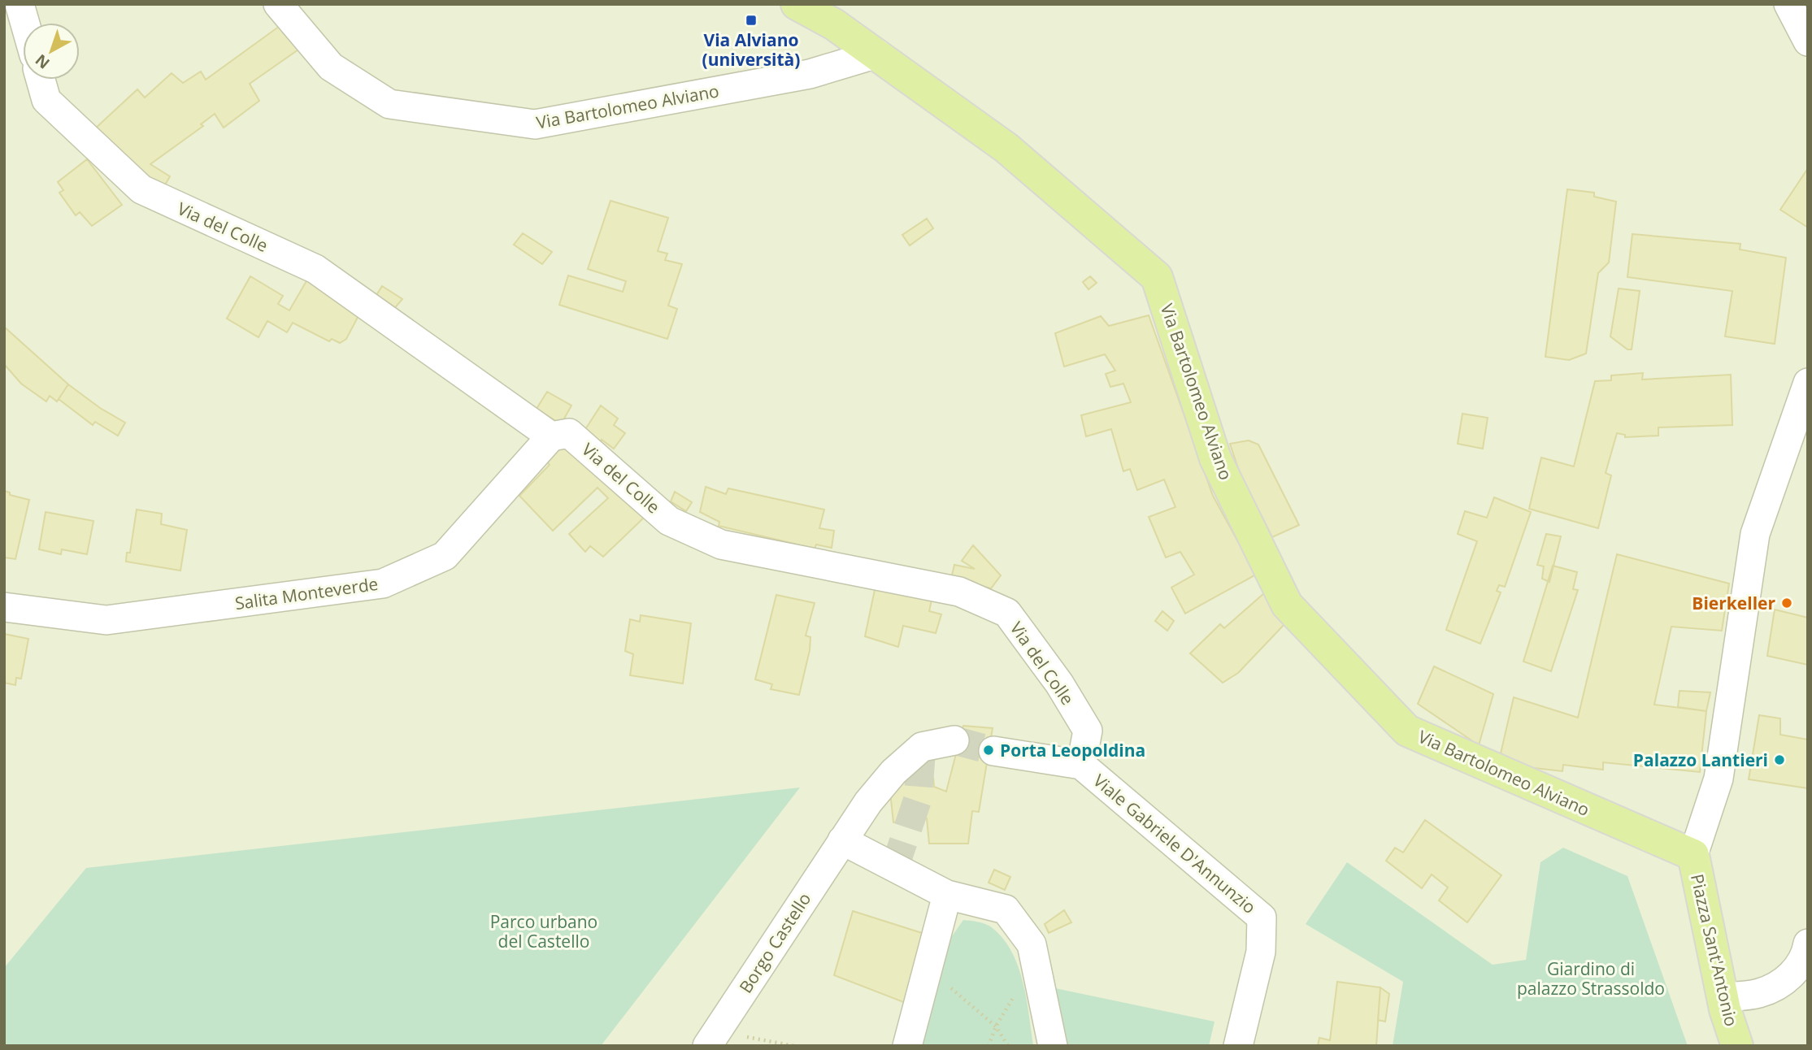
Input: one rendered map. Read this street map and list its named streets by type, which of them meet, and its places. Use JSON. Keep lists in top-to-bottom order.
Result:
{
  "streets": {
    "main road": ["Via Bartolomeo Alviano", "Piazza Sant'Antonio"],
    "street": [
      "Via del Colle",
      "Salita Monteverde",
      "Viale Gabriele D'Annunzio",
      "Borgo Castello"
    ]
  },
  "crossings": [
    ["Via Bartolomeo Alviano", "Piazza Sant'Antonio"],
    ["Via del Colle", "Salita Monteverde"],
    ["Via del Colle", "Viale Gabriele D'Annunzio"]
  ],
  "parks": ["Parco urbano del Castello", "Giardino di palazzo Strassoldo"],
  "places": {
    "transit": ["Via Alviano (università)"],
    "other": ["Bierkeller", "Porta Leopoldina", "Palazzo Lantieri"]
  },
  "north": "bottom left"
}
